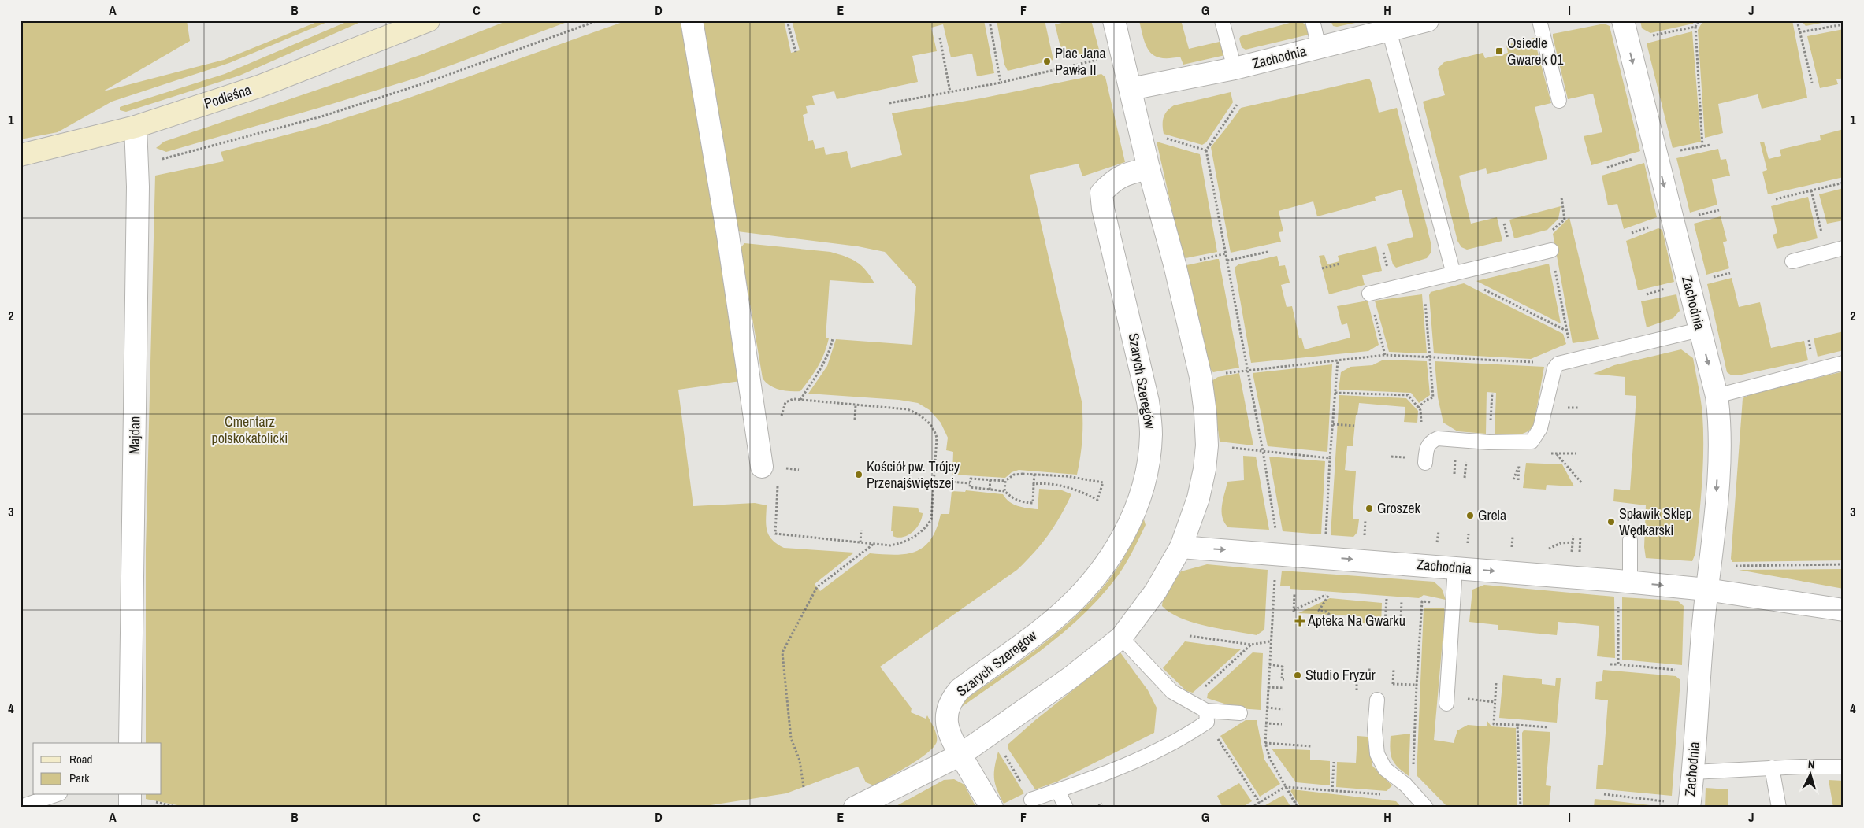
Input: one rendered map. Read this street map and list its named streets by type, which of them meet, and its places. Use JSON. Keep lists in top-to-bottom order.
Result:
{
  "streets": {
    "main road": ["Podleśna"],
    "street": ["Zachodnia", "Szarych Szeregów", "Majdan"]
  },
  "crossings": [
    ["Podleśna", "Majdan"]
  ],
  "parks": ["Cmentarz polskokatolicki"],
  "places": {
    "transit": ["Osiedle Gwarek 01"],
    "other": [
      "Plac Jana Pawła II",
      "Kościół pw. Trójcy Przenajświętszej",
      "Groszek",
      "Grela",
      "Spławik Sklep Wędkarski",
      "Studio Fryzur"
    ],
    "health": ["Apteka Na Gwarku"]
  },
  "legend": ["Road", "Park"],
  "north": "top",
  "grid": {
    "columns": [
      "A",
      "B",
      "C",
      "D",
      "E",
      "F",
      "G",
      "H",
      "I",
      "J"
    ],
    "rows": [
      "1",
      "2",
      "3",
      "4"
    ]
  }
}
